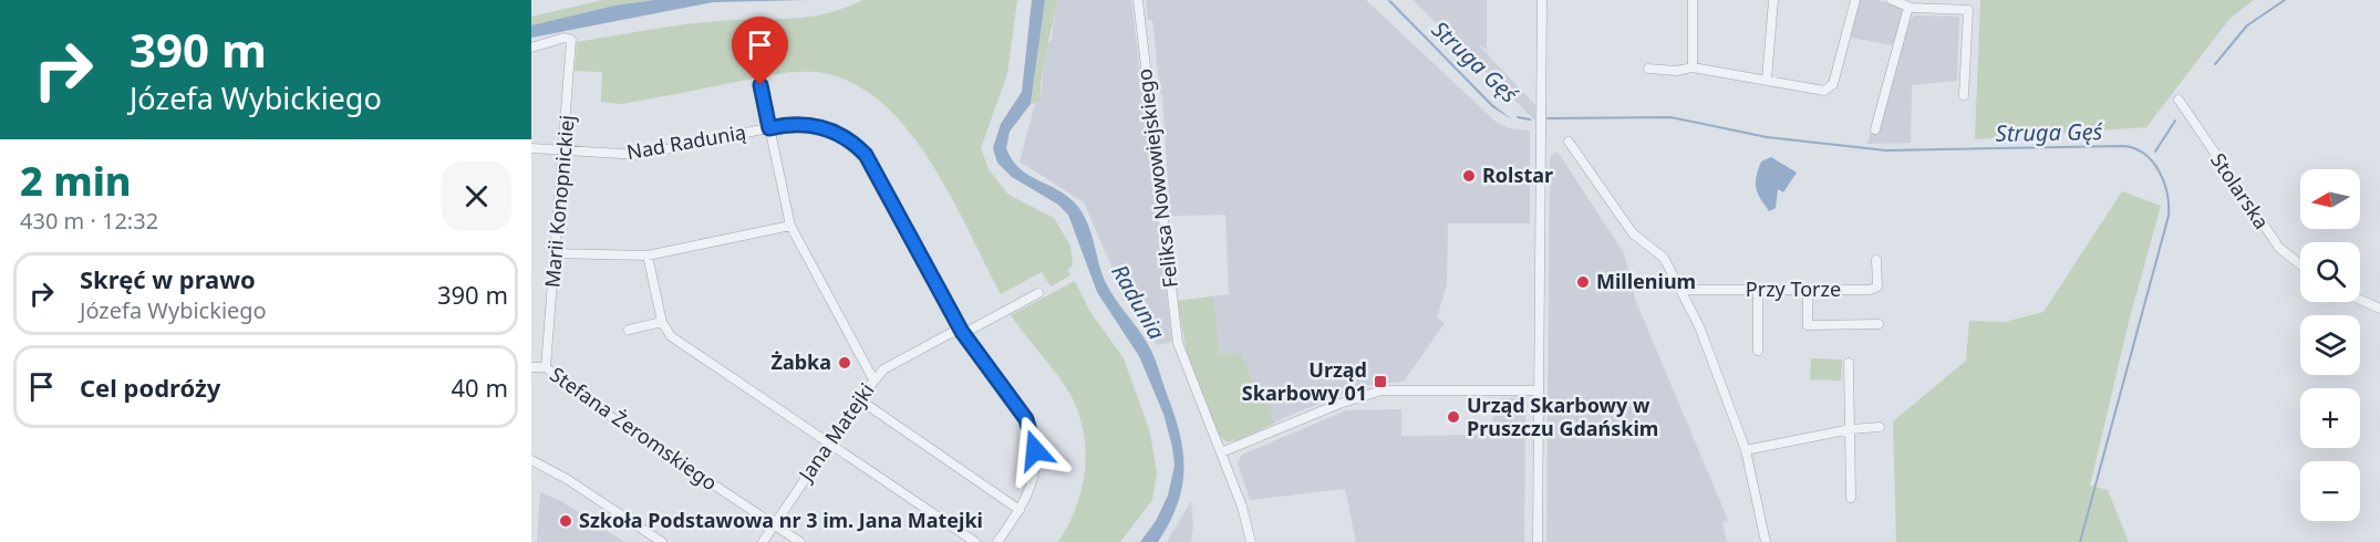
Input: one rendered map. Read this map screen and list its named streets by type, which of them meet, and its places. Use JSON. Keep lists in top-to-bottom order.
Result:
{
  "streets": {
    "street": [
      "Nad Radunią",
      "Feliksa Nowowiejskiego",
      "Stolarska",
      "Marii Konopnickiej",
      "Przy Torze",
      "Stefana Żeromskiego",
      "Jana Matejki"
    ]
  },
  "crossings": [
    ["Nad Radunią", "Marii Konopnickiej"],
    ["Nad Radunią", "Jana Matejki"],
    ["Marii Konopnickiej", "Stefana Żeromskiego"],
    ["Stefana Żeromskiego", "Jana Matejki"]
  ],
  "water": ["Struga Gęś", "Radunia"],
  "places": {
    "other": [
      "Rolstar",
      "Millenium",
      "Żabka",
      "Urząd Skarbowy w Pruszczu Gdańskim",
      "Szkoła Podstawowa nr 3 im. Jana Matejki"
    ],
    "transit": ["Urząd Skarbowy 01"]
  },
  "north": "left",
  "page": {
    "turn": ["390 m", "Józefa Wybickiego"],
    "heading": ["2 min", "430 m · 12:32"],
    "map_buttons": ["+", "−"],
    "list": [
      {
        "name": "Skręć w prawo",
        "note": "Józefa Wybickiego",
        "value": "390 m"
      },
      {
        "name": "Cel podróży",
        "value": "40 m"
      }
    ]
  }
}
